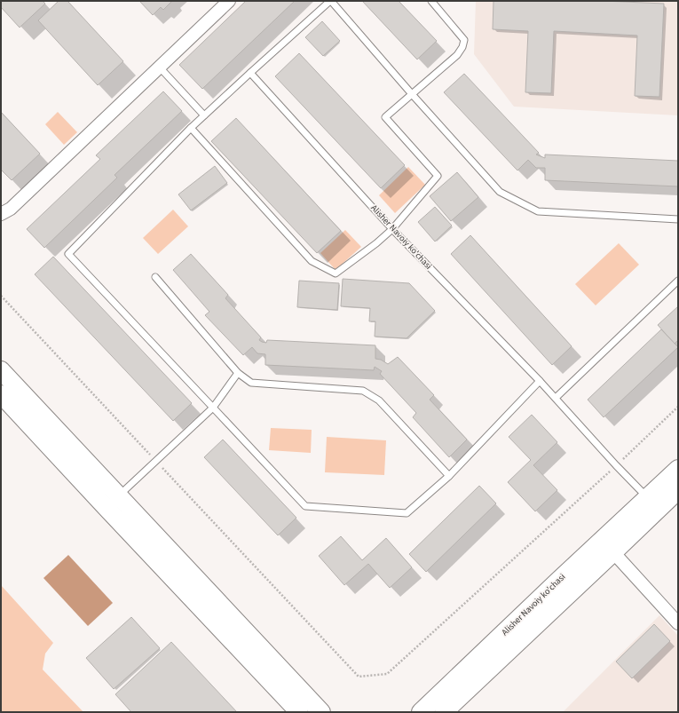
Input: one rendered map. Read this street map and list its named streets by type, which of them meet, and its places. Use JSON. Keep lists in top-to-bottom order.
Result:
{
  "streets": {
    "main road": ["Alisher Navoiy ko'chasi"]
  }
}
